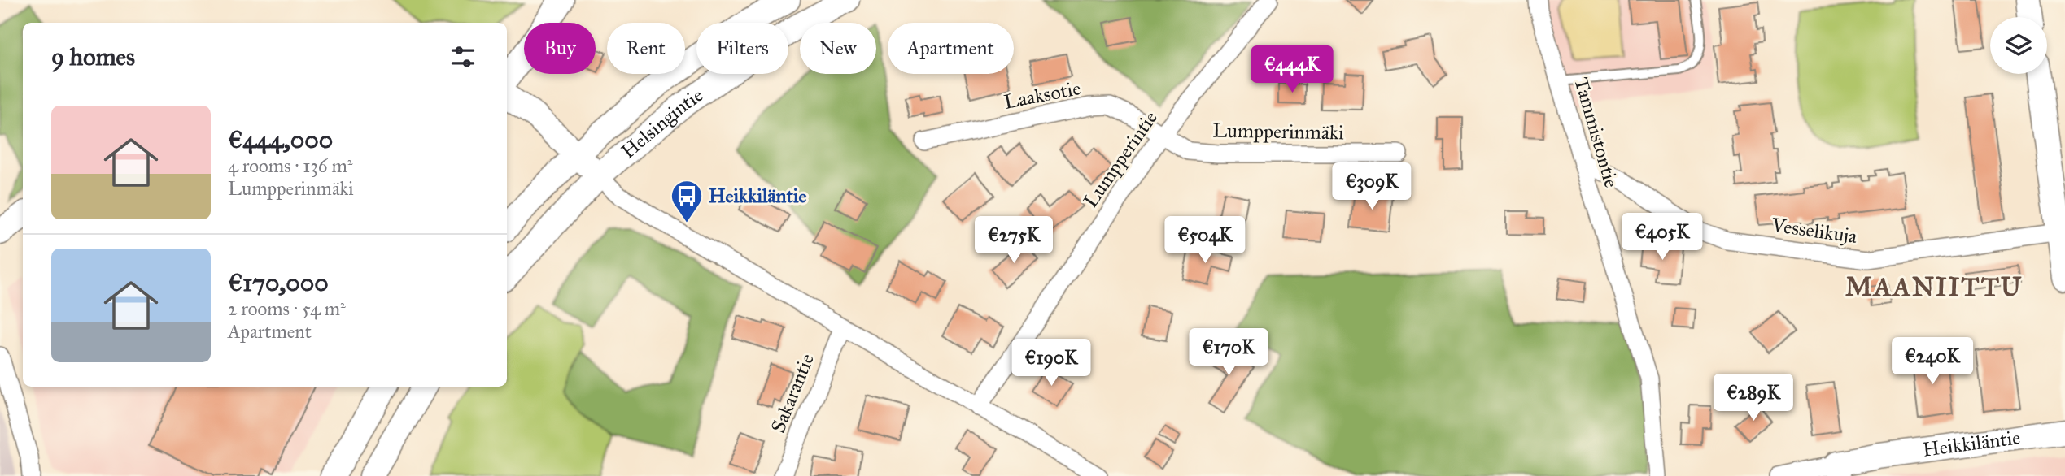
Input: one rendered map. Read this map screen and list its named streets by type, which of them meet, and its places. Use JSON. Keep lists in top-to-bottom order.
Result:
{
  "streets": {
    "main road": ["Helsingintie", "Heikkiläntie"],
    "street": [
      "Laaksotie",
      "Lumpperinmäki",
      "Tammistontie",
      "Lumpperintie",
      "Vesselikuja",
      "Sakarantie"
    ]
  },
  "crossings": [
    ["Laaksotie", "Lumpperinmäki"],
    ["Laaksotie", "Lumpperintie"],
    ["Lumpperinmäki", "Lumpperintie"],
    ["Tammistontie", "Vesselikuja"]
  ],
  "districts": ["MAANIITTU"],
  "places": {
    "bus stop": ["Heikkiläntie"]
  },
  "page": {
    "chip": [
      "Buy",
      "Rent",
      "Filters",
      "New",
      "Apartment"
    ],
    "heading": "9 homes",
    "price": [
      "€444K",
      "€309K",
      "€405K",
      "€275K",
      "€504K",
      "€170K",
      "€240K",
      "€190K",
      "€289K"
    ],
    "list": [
      {
        "name": "€444,000",
        "note": "4 rooms · 136 m² · Lumpperinmäki"
      },
      {
        "name": "€170,000",
        "note": "2 rooms · 54 m² · Apartment"
      }
    ]
  }
}
